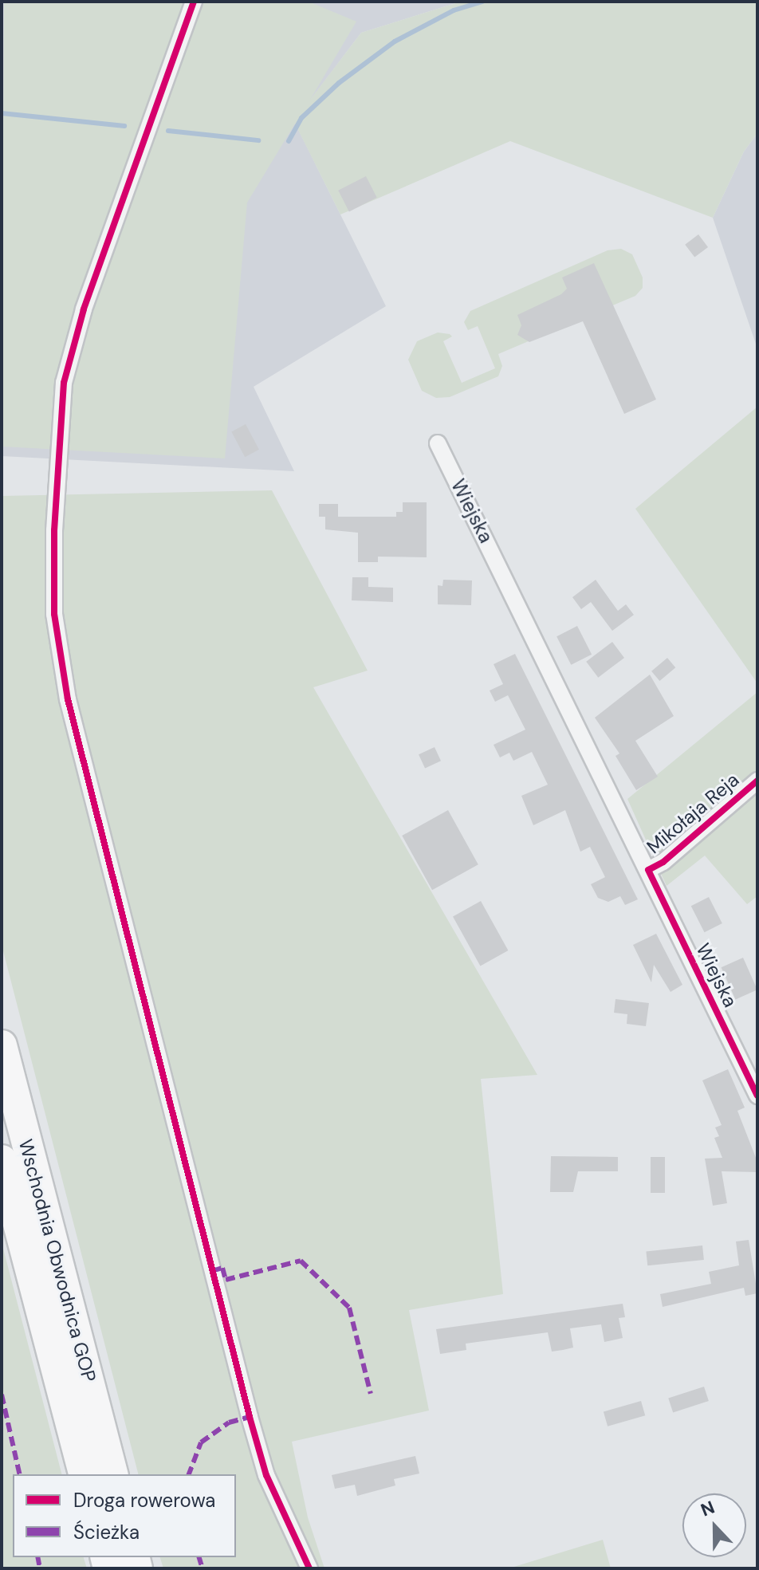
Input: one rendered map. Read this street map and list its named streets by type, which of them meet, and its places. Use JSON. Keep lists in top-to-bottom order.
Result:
{
  "streets": {
    "highway": ["Wschodnia Obwodnica GOP"],
    "street": ["Wiejska", "Mikołaja Reja"]
  },
  "crossings": [
    ["Wiejska", "Mikołaja Reja"]
  ],
  "legend": ["Droga rowerowa", "Ścieżka"],
  "north": "top"
}
